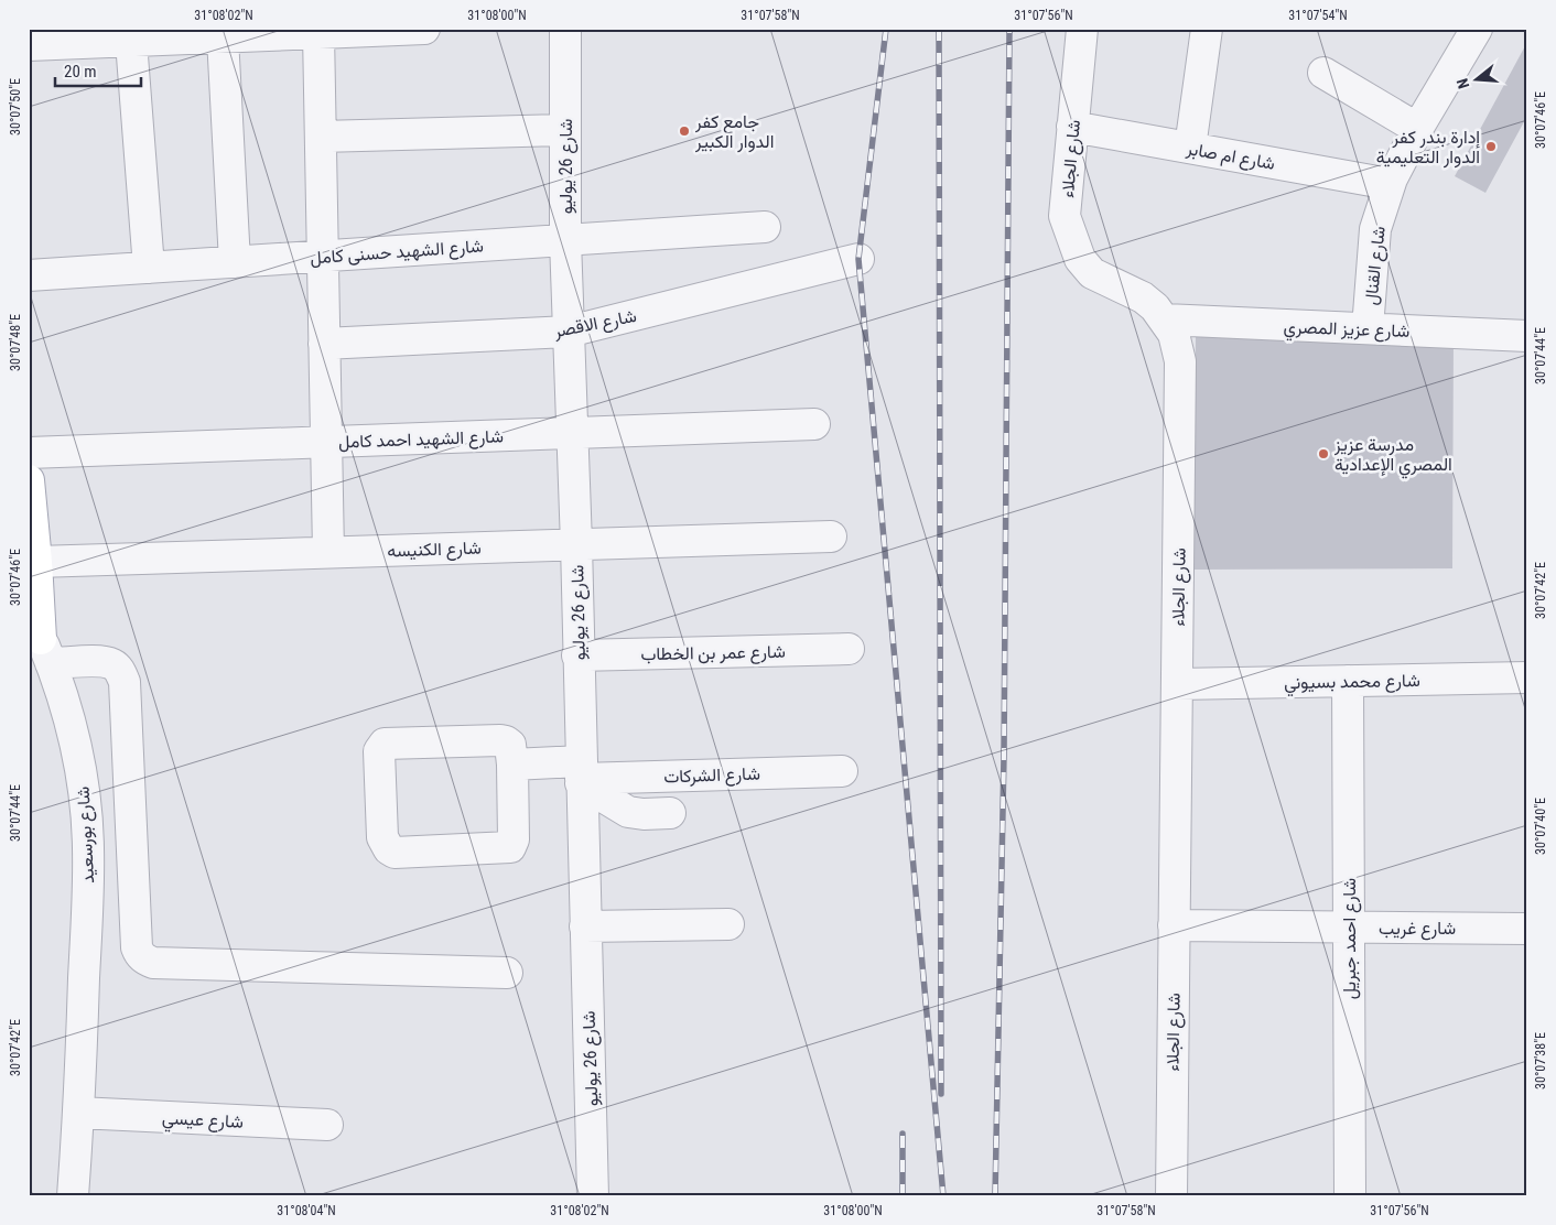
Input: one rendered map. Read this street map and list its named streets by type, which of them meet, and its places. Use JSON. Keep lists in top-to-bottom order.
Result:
{
  "streets": {
    "main road": ["شارع بورسعيد"],
    "street": [
      "شارع ام صابر",
      "شارع الجلاء",
      "شارع 26 يوليو",
      "شارع الشهيد حسنى كامل",
      "شارع القنال",
      "شارع الاقصر",
      "شارع عزيز المصري",
      "شارع الشهيد احمد كامل",
      "شارع الكنيسه",
      "شارع عمر بن الخطاب",
      "شارع محمد بسيوني",
      "شارع الشركات",
      "شارع غريب",
      "شارع احمد جبريل",
      "شارع عيسي"
    ]
  },
  "crossings": [
    ["شارع ام صابر", "شارع الجلاء"],
    ["شارع ام صابر", "شارع القنال"],
    ["شارع الجلاء", "شارع عزيز المصري"],
    ["شارع الجلاء", "شارع محمد بسيوني"],
    ["شارع الجلاء", "شارع غريب"],
    ["شارع 26 يوليو", "شارع الشهيد حسنى كامل"],
    ["شارع 26 يوليو", "شارع الاقصر"],
    ["شارع 26 يوليو", "شارع الشهيد احمد كامل"],
    ["شارع 26 يوليو", "شارع الكنيسه"],
    ["شارع 26 يوليو", "شارع عمر بن الخطاب"],
    ["شارع 26 يوليو", "شارع الشركات"],
    ["شارع القنال", "شارع عزيز المصري"],
    ["شارع الكنيسه", "شارع بورسعيد"],
    ["شارع محمد بسيوني", "شارع احمد جبريل"],
    ["شارع بورسعيد", "شارع عيسي"],
    ["شارع غريب", "شارع احمد جبريل"]
  ],
  "places": ["جامع كفر الدوار الكبير", "إدارة بندر كفر الدوار التعليمية", "مدرسة عزيز المصري الإعدادية"],
  "scale_bar": "20 m",
  "north": "left",
  "coordinates": [
    "31°08'02\"N",
    "31°08'00\"N",
    "31°07'58\"N",
    "31°07'56\"N",
    "31°07'54\"N",
    "30°07'50\"E",
    "30°07'46\"E",
    "30°07'48\"E",
    "30°07'44\"E",
    "30°07'42\"E",
    "30°07'40\"E",
    "30°07'38\"E",
    "31°08'04\"N"
  ]
}
